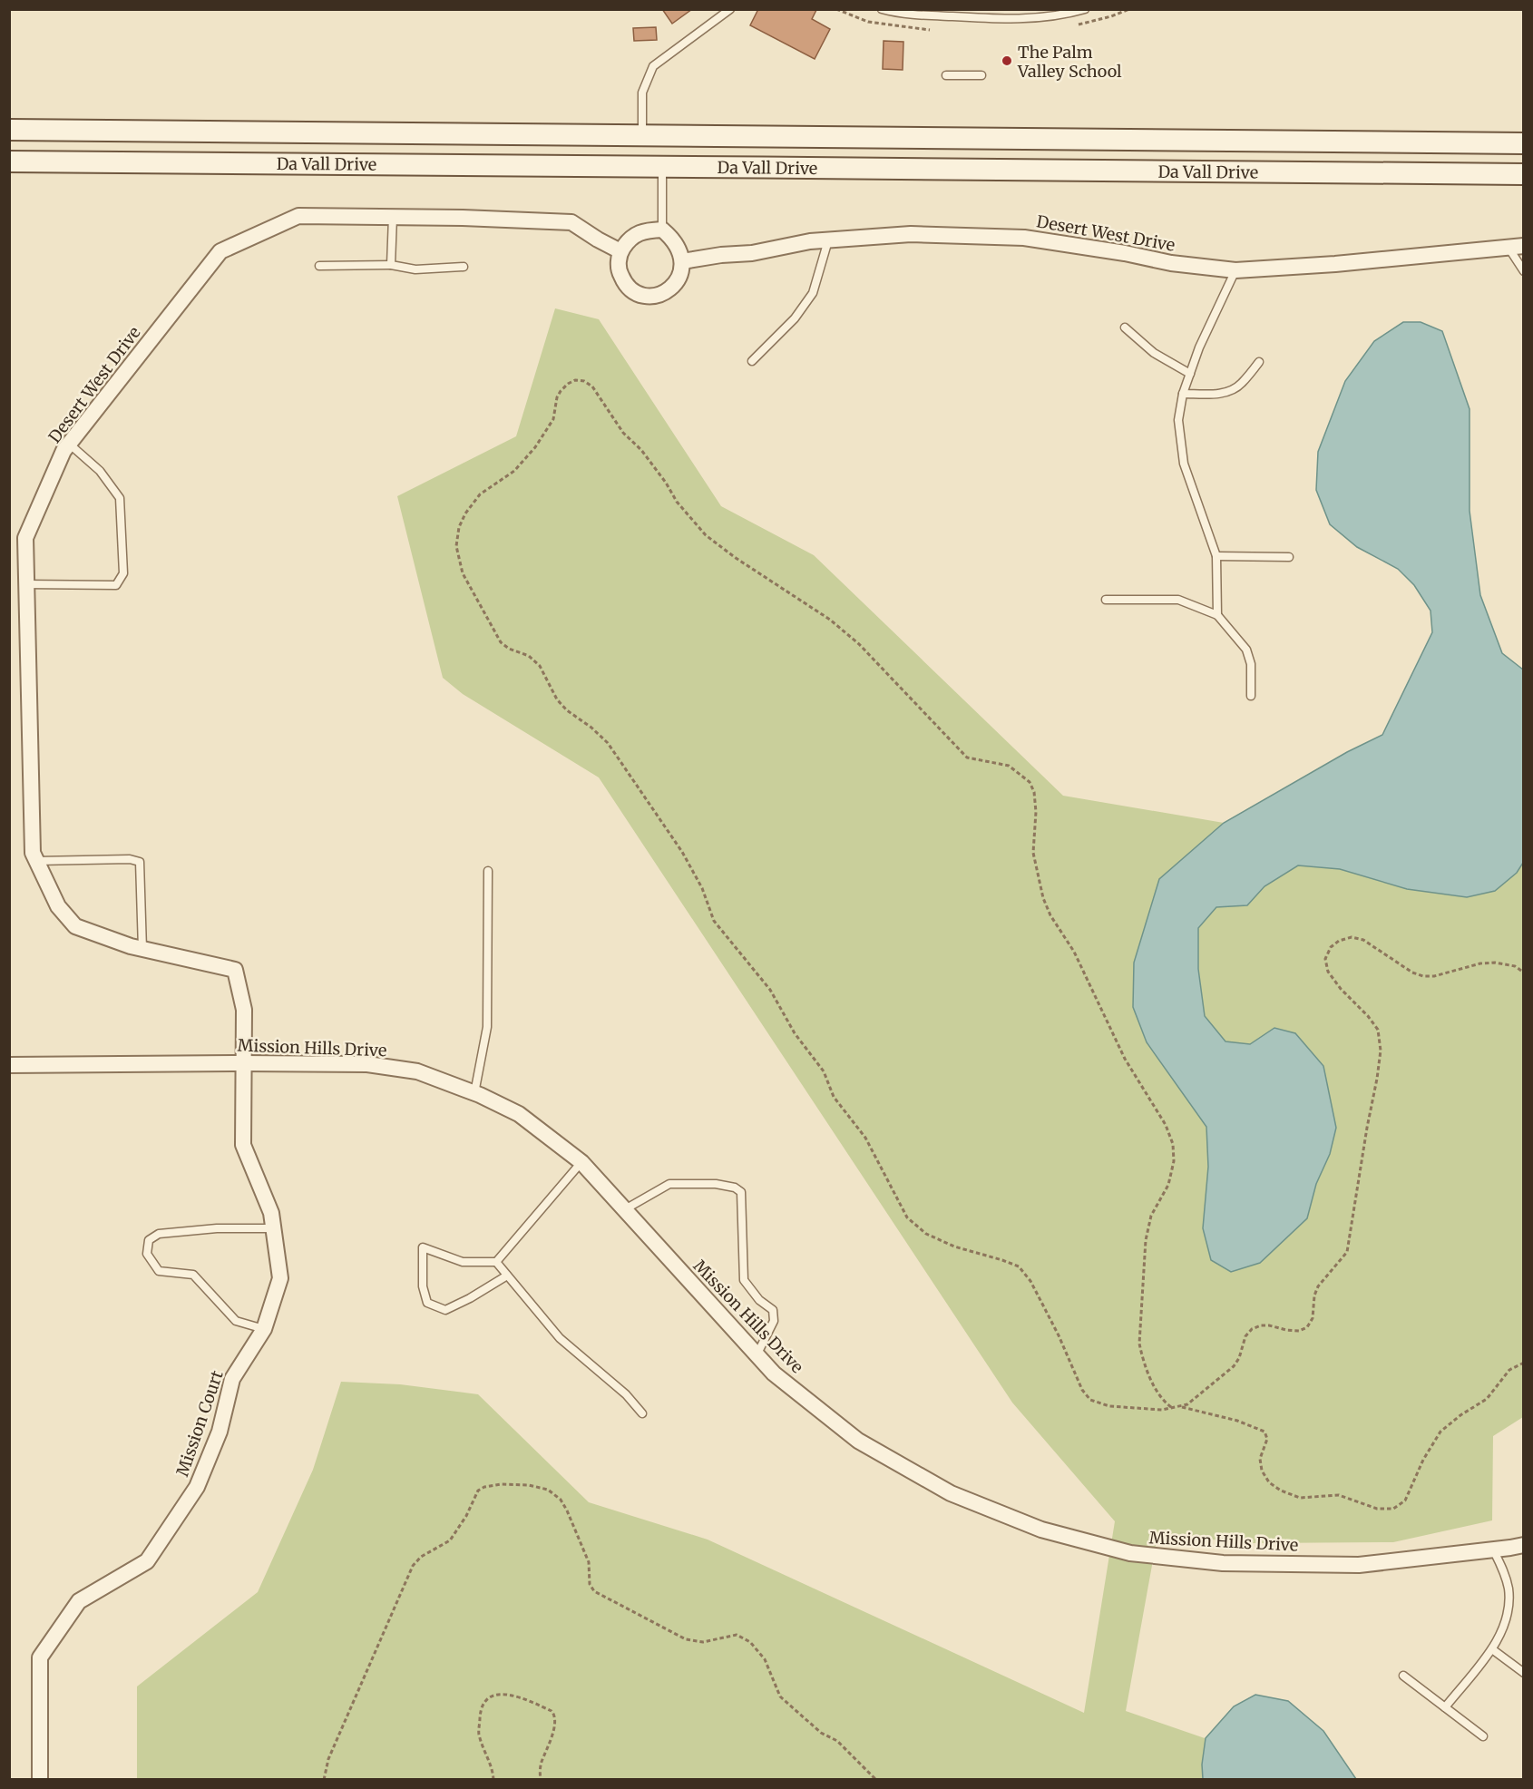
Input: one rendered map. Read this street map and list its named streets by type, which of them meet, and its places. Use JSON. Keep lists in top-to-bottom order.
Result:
{
  "streets": {
    "main road": ["Da Vall Drive"],
    "street": ["Desert West Drive", "Mission Hills Drive", "Mission Court"]
  },
  "crossings": [
    ["Desert West Drive", "Mission Hills Drive"],
    ["Desert West Drive", "Mission Court"],
    ["Mission Hills Drive", "Mission Court"]
  ],
  "places": ["The Palm Valley School"]
}
